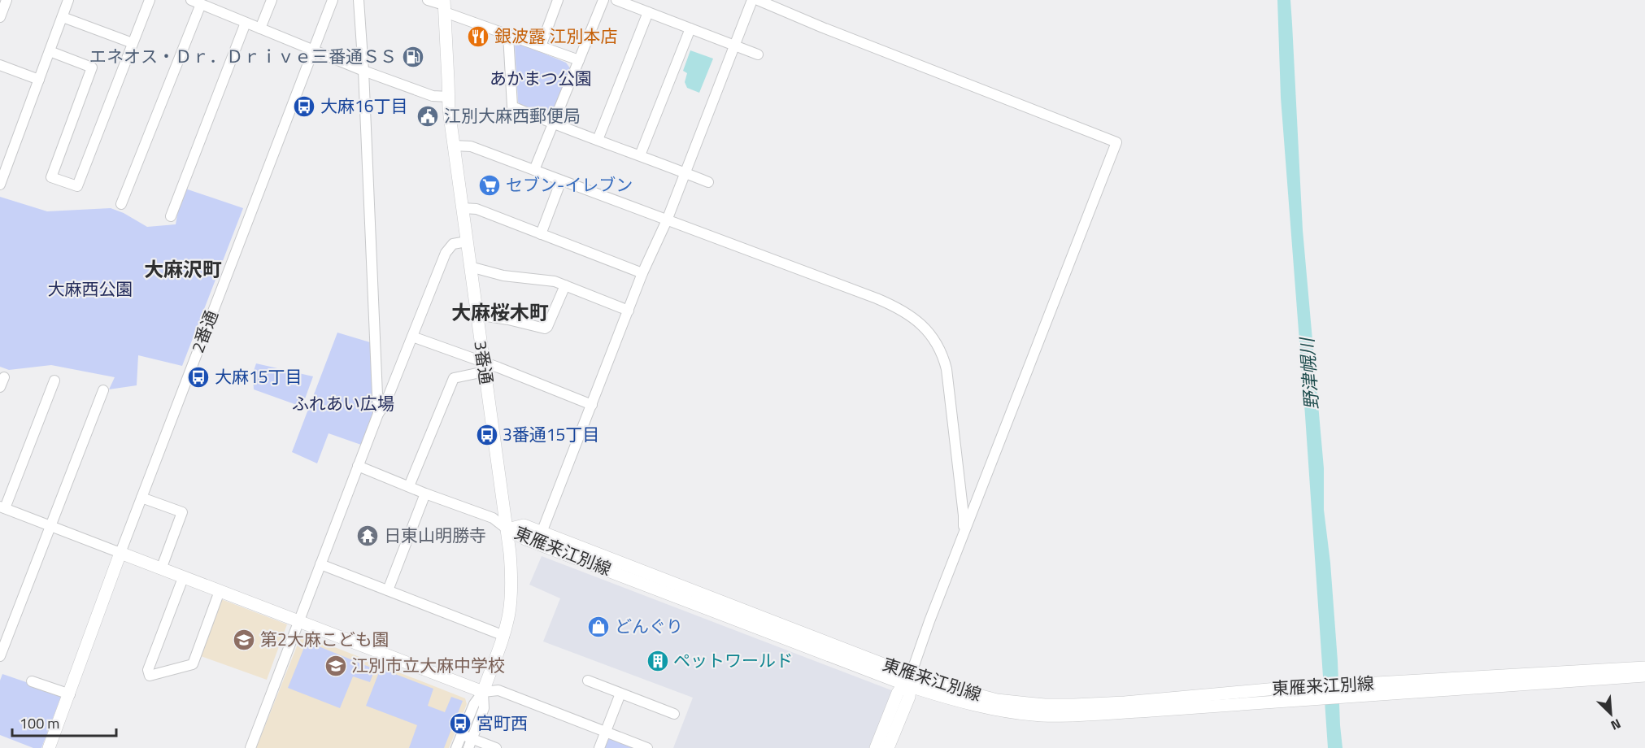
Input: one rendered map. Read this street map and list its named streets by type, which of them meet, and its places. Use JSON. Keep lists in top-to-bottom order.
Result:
{
  "streets": {
    "main road": ["2番通", "3番通", "東雁来江別線"]
  },
  "crossings": [
    ["3番通", "東雁来江別線"]
  ],
  "districts": ["大麻沢町", "大麻桜木町"],
  "water": ["野津幌川"],
  "parks": ["あかまつ公園", "大麻西公園", "ふれあい広場"],
  "places": {
    "restaurant": ["銀波露 江別本店"],
    "fuel station": ["エネオス・Ｄｒ．Ｄｒｉｖｅ三番通ＳＳ"],
    "bus stop": [
      "大麻16丁目",
      "大麻15丁目",
      "3番通15丁目",
      "宮町西"
    ],
    "public building": ["江別大麻西郵便局"],
    "supermarket": ["セブン-イレブン"],
    "temple": ["日東山明勝寺"],
    "shop": ["どんぐり"],
    "school or university": ["第2大麻こども園", "江別市立大麻中学校"],
    "building": ["ペットワールド"]
  },
  "scale_bar": "100 m",
  "north": "bottom right"
}
